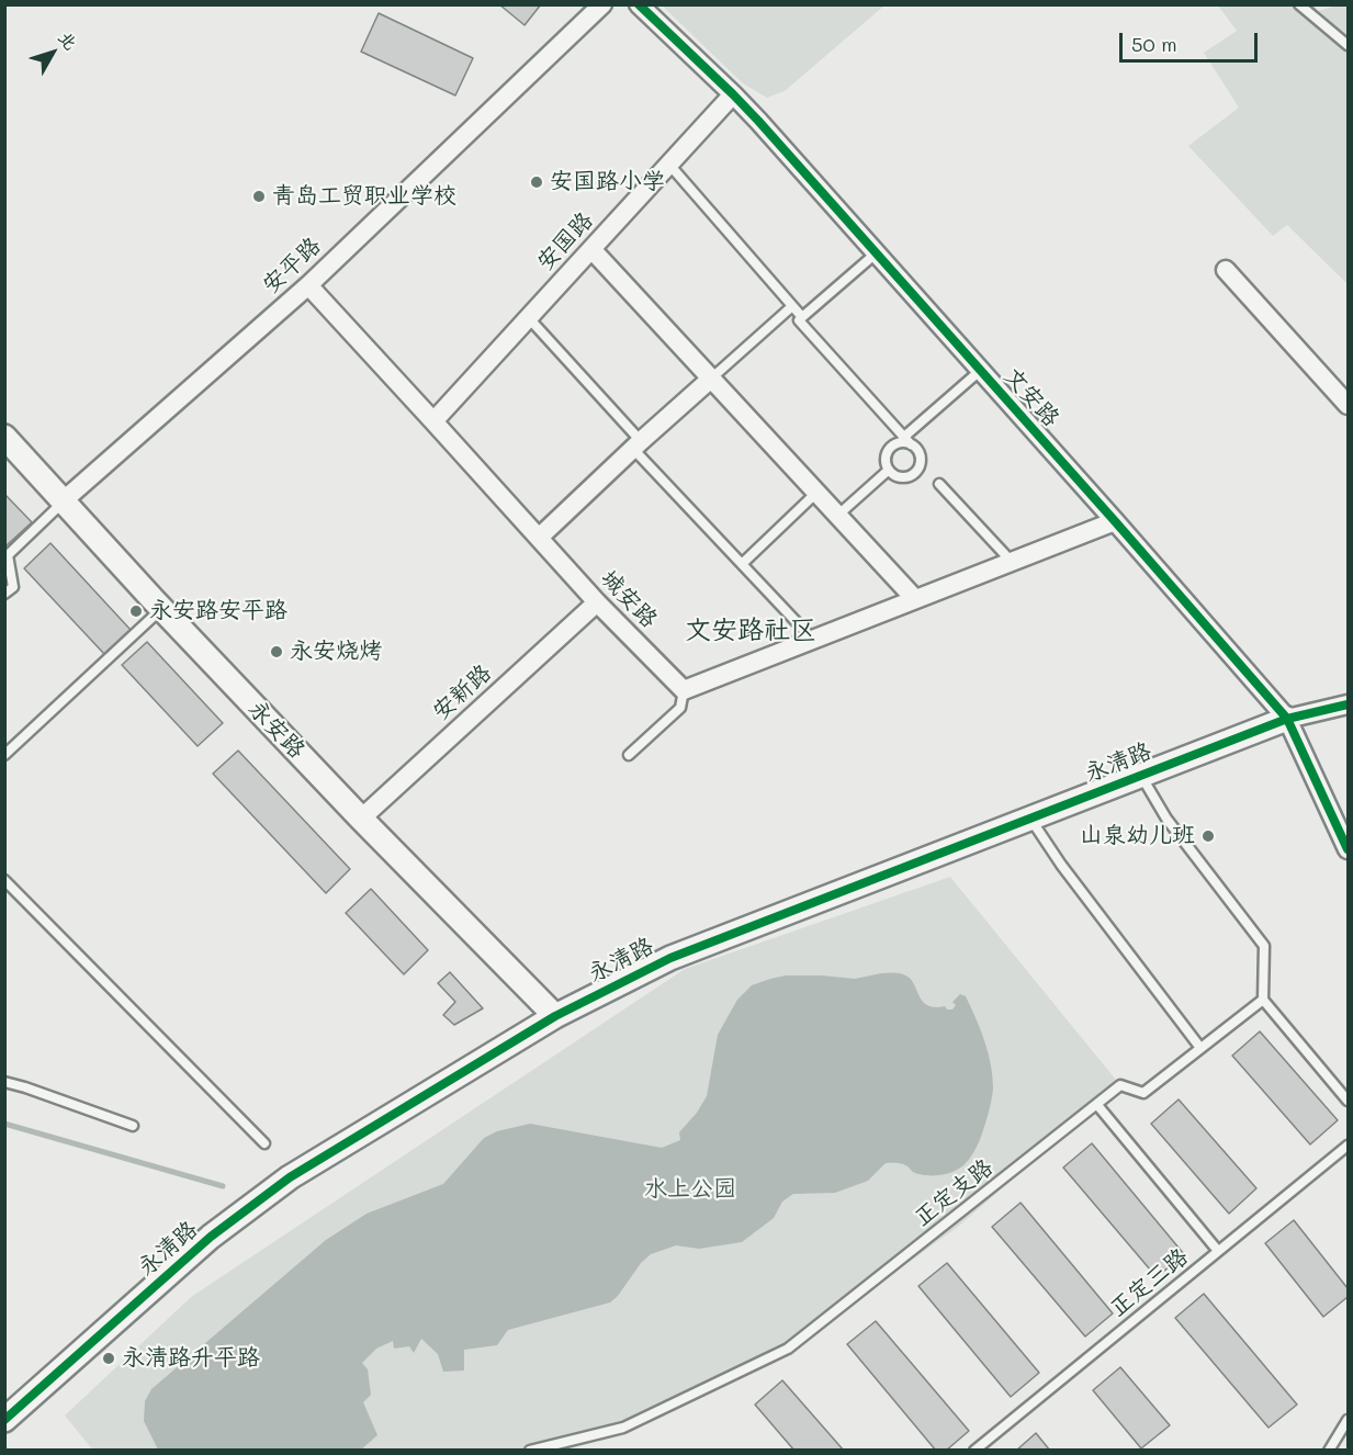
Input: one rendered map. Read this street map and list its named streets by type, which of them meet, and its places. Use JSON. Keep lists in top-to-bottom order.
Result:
{
  "streets": {
    "street": [
      "安国路",
      "安平路",
      "文安路",
      "城安路",
      "安新路",
      "永安路",
      "永清路"
    ],
    "lane": ["正定支路", "正定三路"]
  },
  "crossings": [
    ["安国路", "文安路"],
    ["安国路", "城安路"],
    ["安平路", "城安路"],
    ["安平路", "永安路"],
    ["文安路", "永清路"],
    ["城安路", "安新路"],
    ["安新路", "永安路"],
    ["永安路", "永清路"]
  ],
  "districts": ["文安路社区"],
  "parks": ["水上公园"],
  "places": [
    "安国路小学",
    "青岛工贸职业学校",
    "永安路安平路",
    "永安烧烤",
    "山泉幼儿班",
    "永清路升平路"
  ],
  "scale_bar": "50 m",
  "north": "top right"
}
